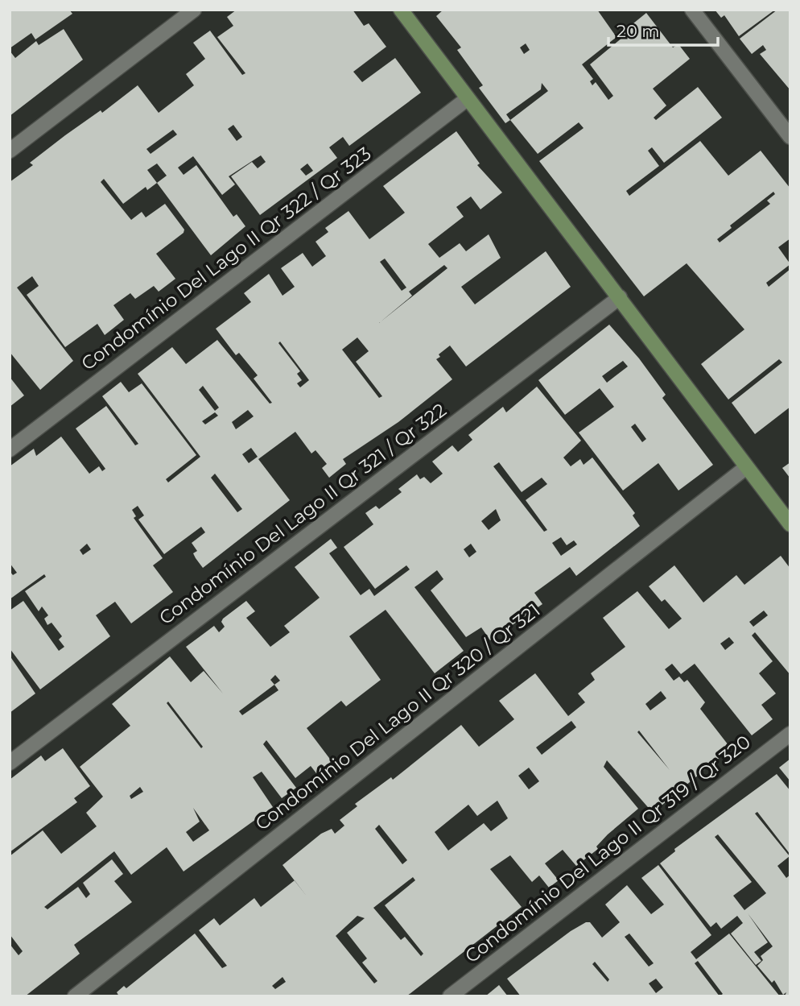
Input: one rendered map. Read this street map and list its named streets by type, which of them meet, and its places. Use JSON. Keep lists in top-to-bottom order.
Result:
{
  "streets": {
    "street": [
      "Condomínio Del Lago II Qr 322 / Qr 323",
      "Condomínio Del Lago II Qr 321 / Qr 322",
      "Condomínio Del Lago II Qr 320 / Qr 321",
      "Condomínio Del Lago II Qr 319 / Qr 320"
    ]
  },
  "scale_bar": "20 m"
}
